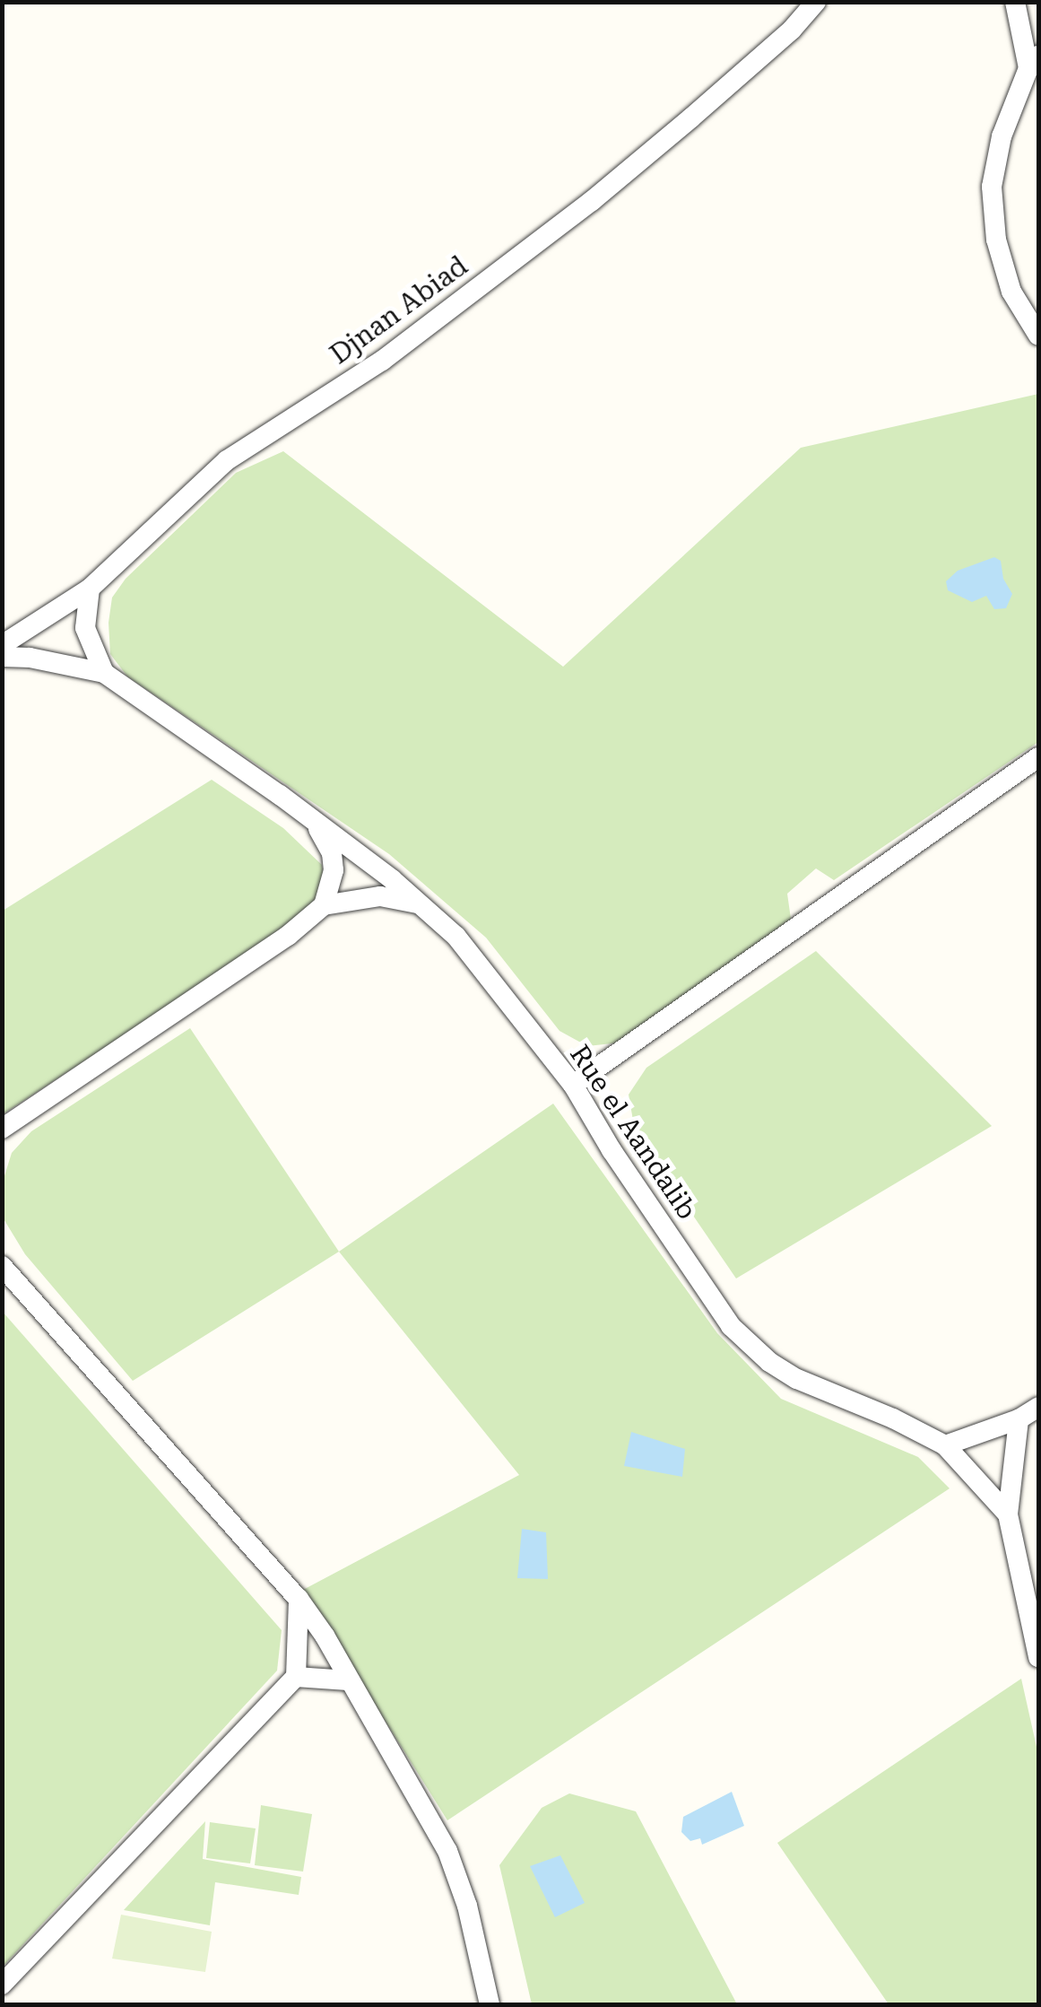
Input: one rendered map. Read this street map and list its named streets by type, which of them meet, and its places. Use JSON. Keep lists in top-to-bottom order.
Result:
{
  "streets": {
    "street": ["Djnan Abiad", "Rue el Aandalib"]
  }
}
